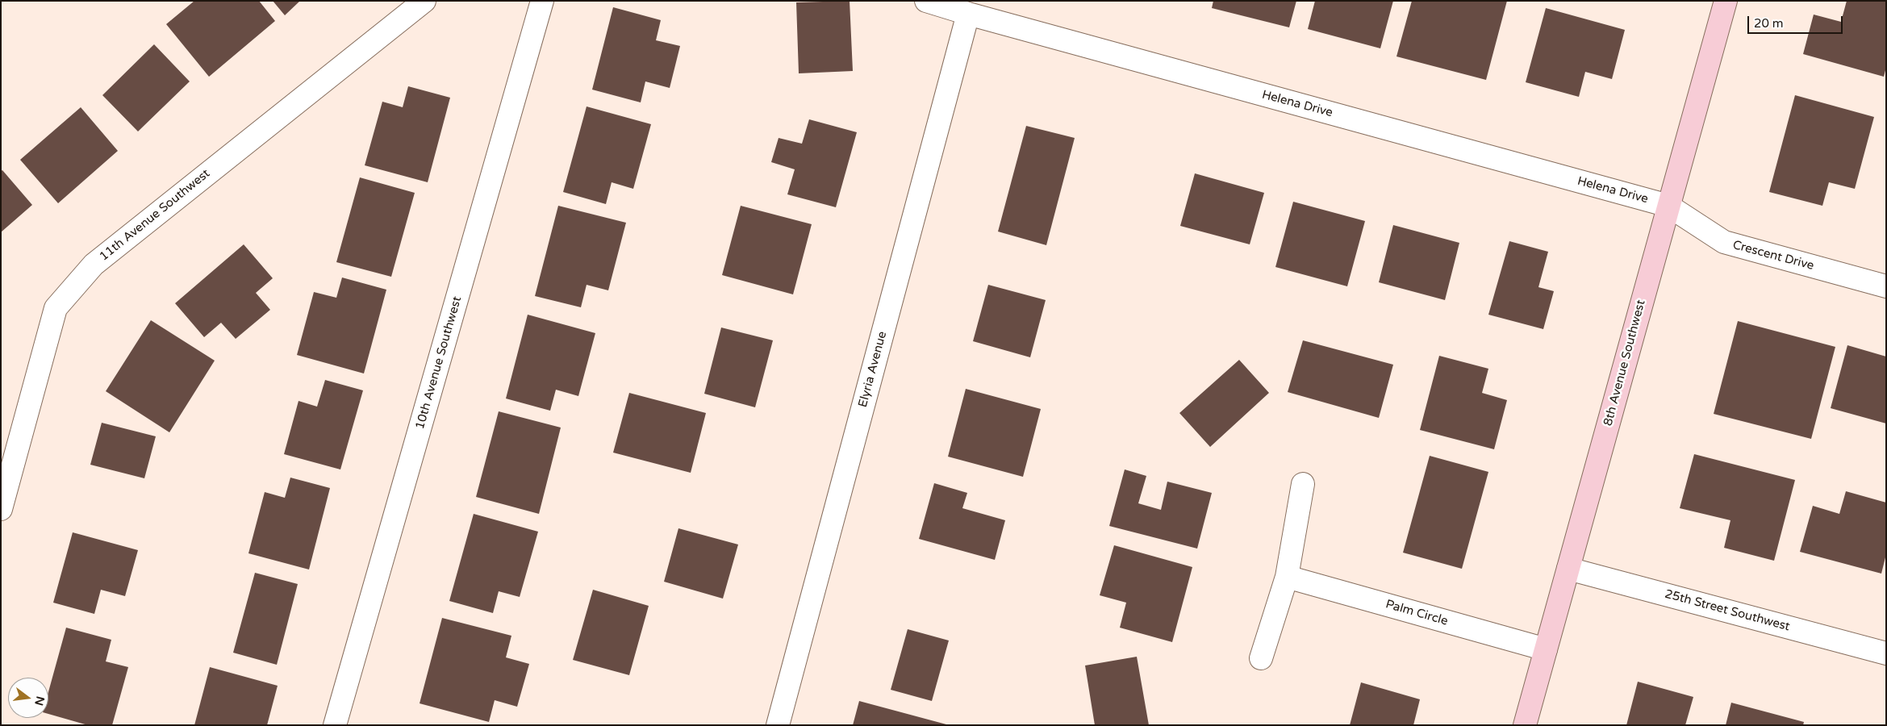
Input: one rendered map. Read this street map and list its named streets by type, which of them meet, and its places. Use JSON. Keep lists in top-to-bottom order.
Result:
{
  "streets": {
    "street": [
      "Helena Drive",
      "11th Avenue Southwest",
      "Crescent Drive",
      "10th Avenue Southwest",
      "8th Avenue Southwest",
      "Elyria Avenue",
      "25th Street Southwest",
      "Palm Circle"
    ]
  },
  "crossings": [
    ["Helena Drive", "Crescent Drive"],
    ["Helena Drive", "8th Avenue Southwest"],
    ["Helena Drive", "Elyria Avenue"],
    ["Crescent Drive", "8th Avenue Southwest"],
    ["8th Avenue Southwest", "25th Street Southwest"],
    ["8th Avenue Southwest", "Palm Circle"]
  ],
  "scale_bar": "20 m",
  "north": "right"
}
